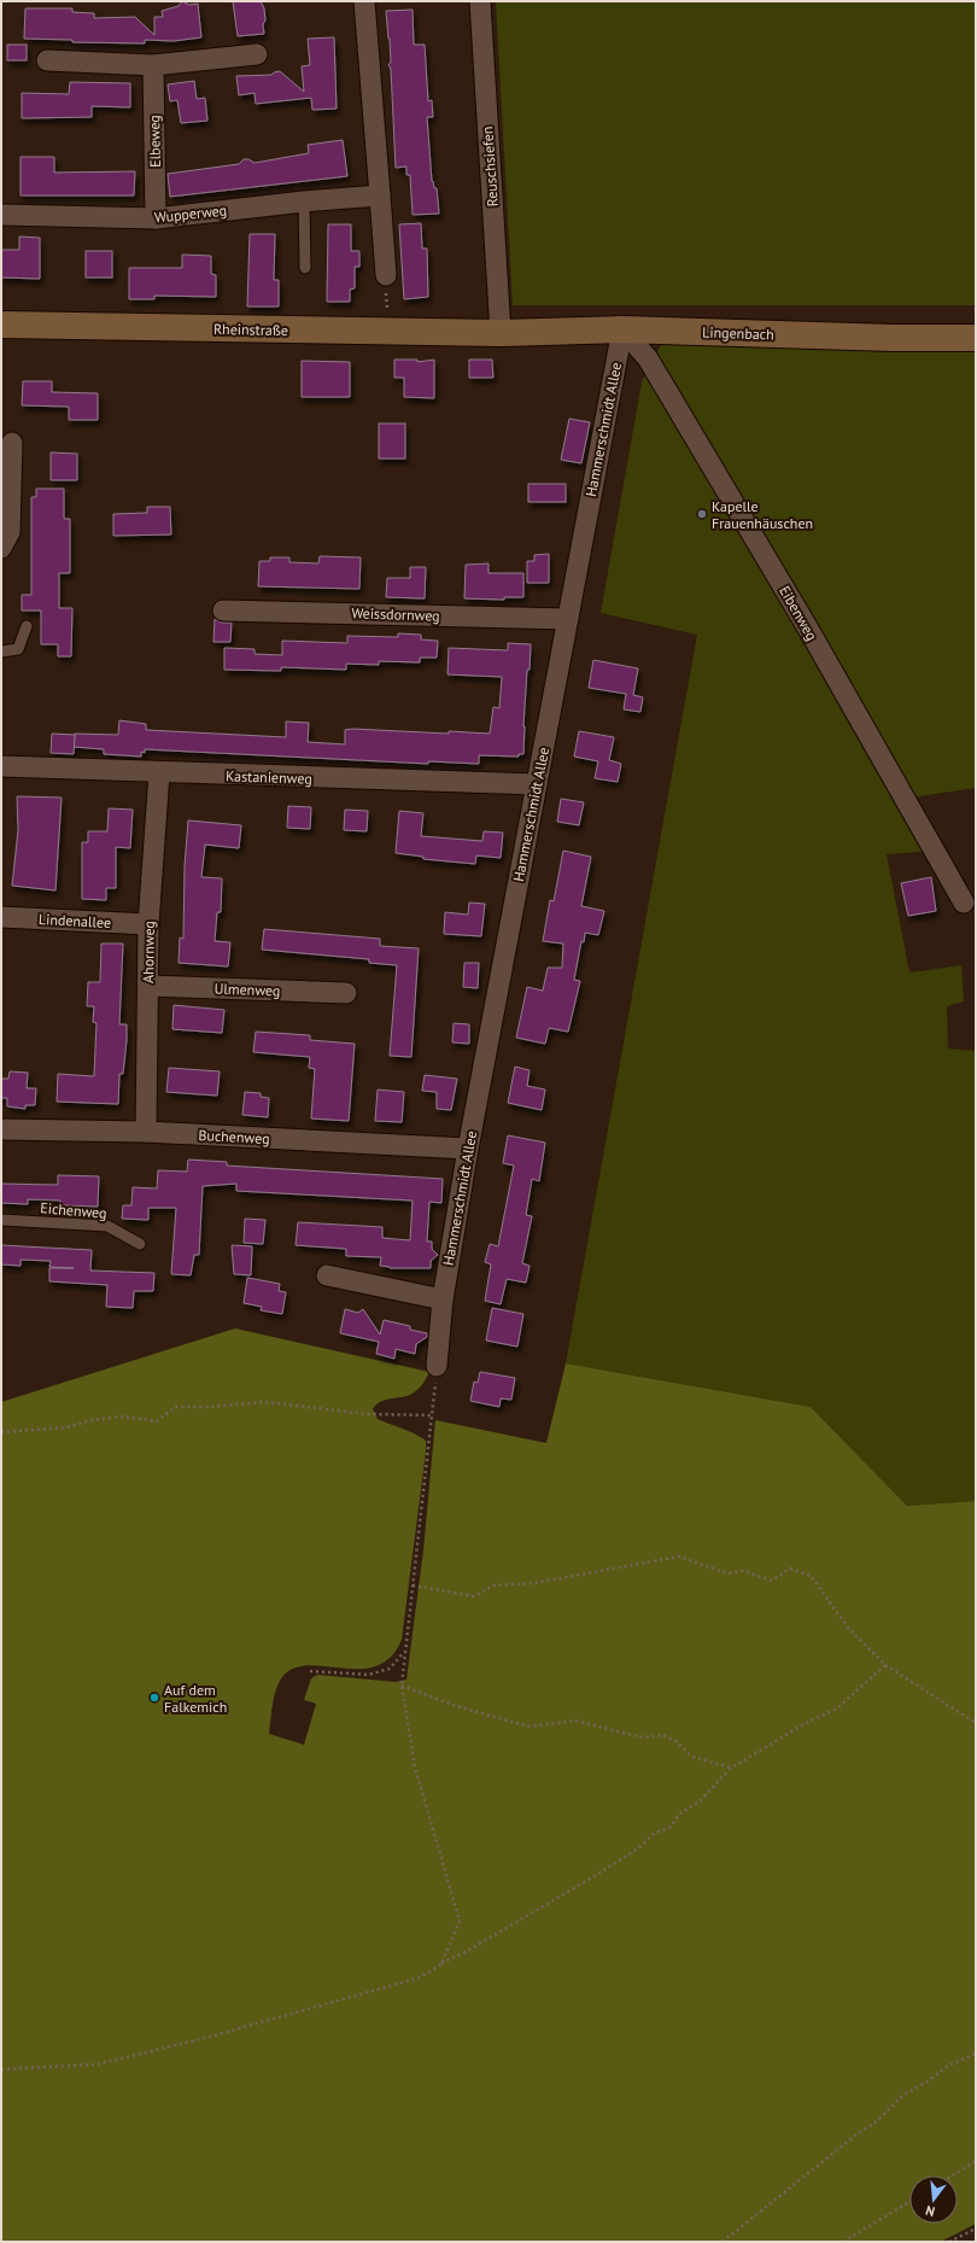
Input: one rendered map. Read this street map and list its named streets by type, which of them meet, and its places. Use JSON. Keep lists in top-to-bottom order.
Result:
{
  "streets": {
    "street": [
      "Elbeweg",
      "Reuschsiefen",
      "Wupperweg",
      "Rheinstraße",
      "Lingenbach",
      "Hammerschmidt Allee",
      "Eibenweg",
      "Weissdornweg",
      "Kastanienweg",
      "Lindenallee",
      "Ahornweg",
      "Ulmenweg",
      "Buchenweg"
    ],
    "lane": ["Eichenweg"]
  },
  "crossings": [
    ["Elbeweg", "Wupperweg"],
    ["Reuschsiefen", "Rheinstraße"],
    ["Reuschsiefen", "Lingenbach"],
    ["Rheinstraße", "Lingenbach"],
    ["Lingenbach", "Hammerschmidt Allee"],
    ["Lingenbach", "Eibenweg"],
    ["Hammerschmidt Allee", "Eibenweg"],
    ["Hammerschmidt Allee", "Weissdornweg"],
    ["Hammerschmidt Allee", "Kastanienweg"],
    ["Hammerschmidt Allee", "Buchenweg"],
    ["Kastanienweg", "Ahornweg"],
    ["Lindenallee", "Ahornweg"],
    ["Ahornweg", "Ulmenweg"],
    ["Ahornweg", "Buchenweg"]
  ],
  "places": ["Kapelle Frauenhäuschen", "Auf dem Falkemich"],
  "north": "bottom"
}
